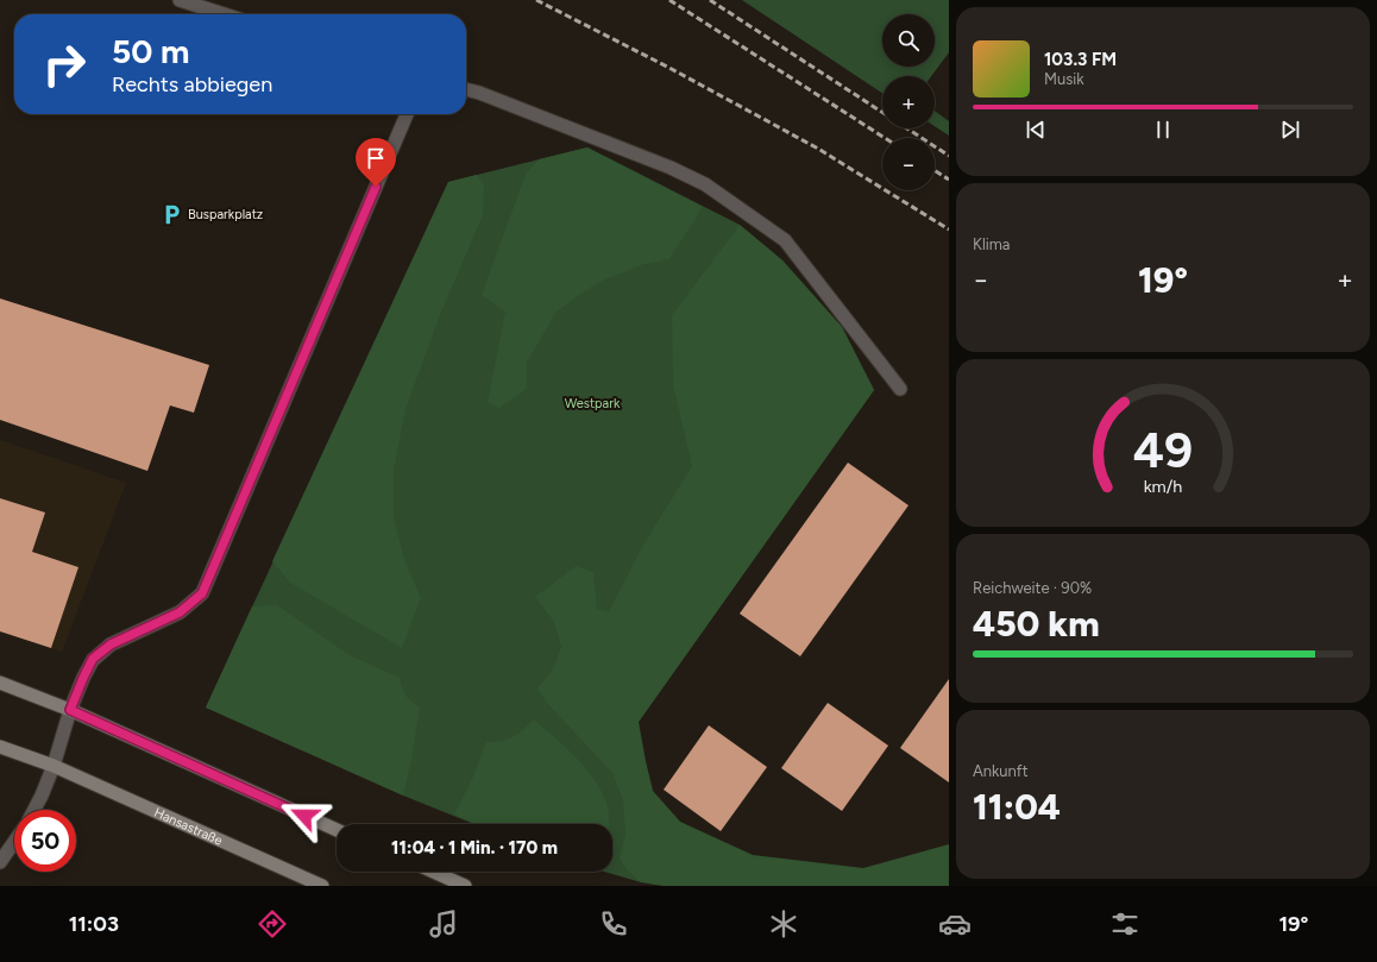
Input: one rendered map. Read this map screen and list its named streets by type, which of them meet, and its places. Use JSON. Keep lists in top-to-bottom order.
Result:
{
  "streets": {
    "main road": ["Hansastraße"]
  },
  "parks": ["Westpark"],
  "places": {
    "parking": ["Busparkplatz"]
  },
  "page": {
    "map_buttons": ["+", "−"],
    "turn": ["50 m", "Rechts abbiegen"],
    "song": ["103.3 FM", "Musik"],
    "tile": [
      "Klima",
      ["Reichweite · 90%", "450 km"],
      ["Ankunft", "11:04"]
    ],
    "heat": ["−", "19°", "+"],
    "limit": "50",
    "trip": "11:04 · 1 Min. · 170 m",
    "tabs": ["11:03", "19°"],
    "gauge": ["49", "km/h"]
  }
}
